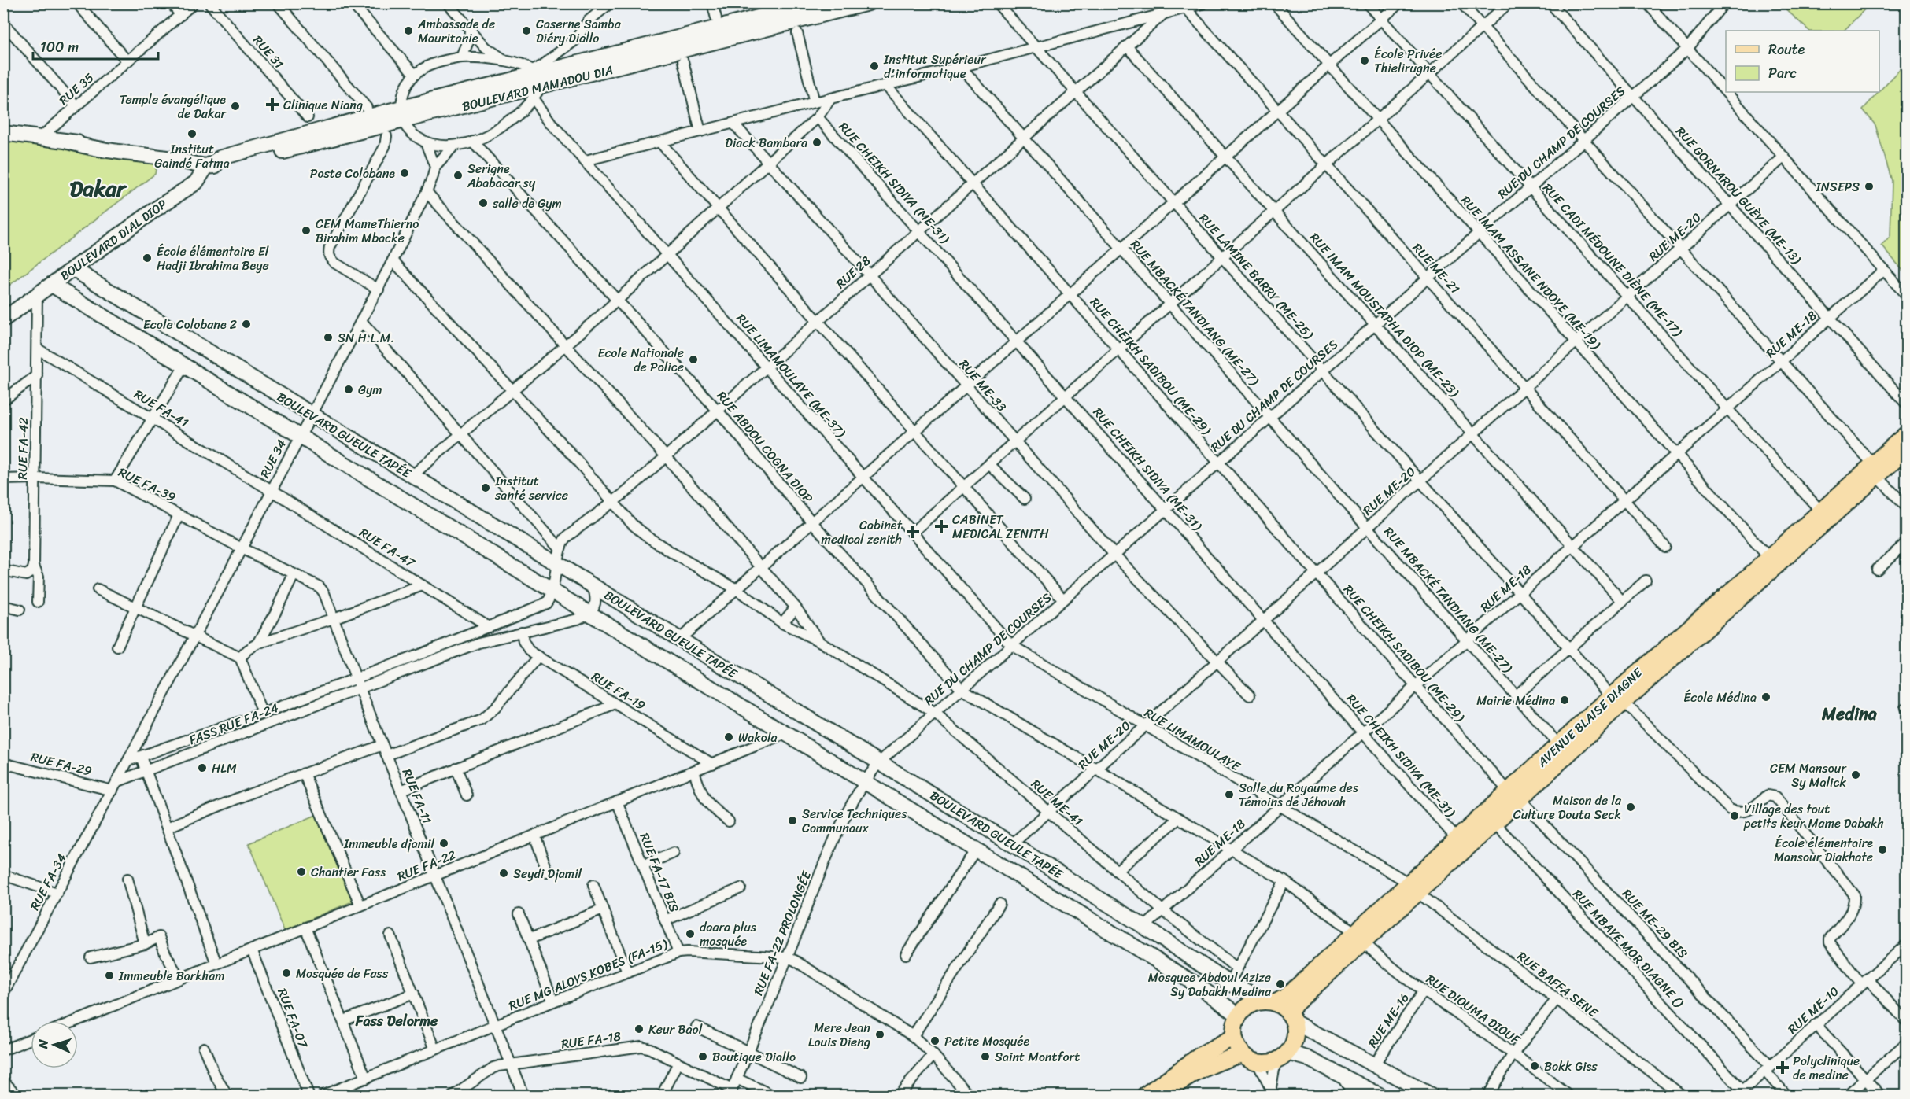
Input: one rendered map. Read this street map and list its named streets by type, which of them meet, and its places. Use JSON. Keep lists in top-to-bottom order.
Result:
{
  "streets": {
    "main road": ["AVENUE BLAISE DIAGNE"],
    "street": [
      "RUE 31",
      "BOULEVARD MAMADOU DIA",
      "RUE 35",
      "RUE DU CHAMP DE COURSES",
      "RUE CHEIKH SIDIYA (ME-31)",
      "RUE GORNAROU GUÈYE (ME-13)",
      "RUE ME-20",
      "BOULEVARD DIAL DIOP",
      "RUE CADI MÉDOUNE DIÈNE (ME-17)",
      "RUE ME-21",
      "RUE 28",
      "RUE IMAM ASSANE NDOYE (ME-19)",
      "RUE LAMINE BARRY (ME-25)",
      "RUE MBACKÉ TANDIANG (ME-27)",
      "RUE IMAM MOUSTAPHA DIOP (ME-23)",
      "RUE ME-18",
      "RUE CHEIKH SADIBOU (ME-29)",
      "RUE LIMAMOULAYE (ME-37)",
      "RUE ME-33",
      "RUE FA-41",
      "BOULEVARD GUEULE TAPÉE",
      "RUE ABDOU COGNA DIOP",
      "RUE FA-42",
      "RUE 34",
      "RUE FA-39",
      "RUE FA-47",
      "RUE FA-19",
      "FASS RUE FA-24",
      "RUE LIMAMOULAYE",
      "RUE FA-29",
      "RUE FA-11",
      "RUE ME-41",
      "RUE FA-22",
      "RUE FA-17 BIS",
      "RUE FA-34",
      "RUE ME-29 BIS",
      "RUE FA-22 PROLONGÉE",
      "RUE MBAYE MOR DIAGNE ()",
      "RUE MG ALOYS KOBES (FA-15)",
      "RUE BAFFA SENE",
      "RUE DIOUMA DIOUF",
      "RUE ME-10",
      "RUE FA-07",
      "RUE ME-16",
      "RUE FA-18"
    ]
  },
  "crossings": [
    ["BOULEVARD MAMADOU DIA", "BOULEVARD DIAL DIOP"],
    ["BOULEVARD MAMADOU DIA", "RUE LIMAMOULAYE (ME-37)"],
    ["RUE DU CHAMP DE COURSES", "RUE CHEIKH SIDIYA (ME-31)"],
    ["RUE DU CHAMP DE COURSES", "RUE GORNAROU GUÈYE (ME-13)"],
    ["RUE DU CHAMP DE COURSES", "RUE CADI MÉDOUNE DIÈNE (ME-17)"],
    ["RUE DU CHAMP DE COURSES", "RUE ME-21"],
    ["RUE DU CHAMP DE COURSES", "RUE IMAM ASSANE NDOYE (ME-19)"],
    ["RUE DU CHAMP DE COURSES", "RUE LAMINE BARRY (ME-25)"],
    ["RUE DU CHAMP DE COURSES", "RUE MBACKÉ TANDIANG (ME-27)"],
    ["RUE DU CHAMP DE COURSES", "RUE IMAM MOUSTAPHA DIOP (ME-23)"],
    ["RUE DU CHAMP DE COURSES", "RUE CHEIKH SADIBOU (ME-29)"],
    ["RUE DU CHAMP DE COURSES", "RUE LIMAMOULAYE (ME-37)"],
    ["RUE DU CHAMP DE COURSES", "RUE ME-33"],
    ["RUE DU CHAMP DE COURSES", "BOULEVARD GUEULE TAPÉE"],
    ["RUE DU CHAMP DE COURSES", "RUE ABDOU COGNA DIOP"],
    ["RUE DU CHAMP DE COURSES", "RUE LIMAMOULAYE"],
    ["RUE DU CHAMP DE COURSES", "RUE ME-41"],
    ["RUE CHEIKH SIDIYA (ME-31)", "RUE ME-20"],
    ["RUE CHEIKH SIDIYA (ME-31)", "RUE 28"],
    ["RUE CHEIKH SIDIYA (ME-31)", "RUE ME-18"],
    ["RUE CHEIKH SIDIYA (ME-31)", "AVENUE BLAISE DIAGNE"],
    ["RUE GORNAROU GUÈYE (ME-13)", "RUE ME-20"],
    ["RUE GORNAROU GUÈYE (ME-13)", "RUE ME-18"],
    ["RUE ME-20", "RUE CADI MÉDOUNE DIÈNE (ME-17)"],
    ["RUE ME-20", "RUE ME-21"],
    ["RUE ME-20", "RUE IMAM ASSANE NDOYE (ME-19)"],
    ["RUE ME-20", "RUE LAMINE BARRY (ME-25)"],
    ["RUE ME-20", "RUE MBACKÉ TANDIANG (ME-27)"],
    ["RUE ME-20", "RUE IMAM MOUSTAPHA DIOP (ME-23)"],
    ["RUE ME-20", "RUE CHEIKH SADIBOU (ME-29)"],
    ["RUE ME-20", "RUE ME-33"],
    ["RUE ME-20", "BOULEVARD GUEULE TAPÉE"],
    ["RUE ME-20", "RUE ABDOU COGNA DIOP"],
    ["RUE ME-20", "RUE LIMAMOULAYE"],
    ["RUE ME-20", "RUE ME-41"],
    ["BOULEVARD DIAL DIOP", "BOULEVARD GUEULE TAPÉE"],
    ["BOULEVARD DIAL DIOP", "RUE FA-42"],
    ["RUE CADI MÉDOUNE DIÈNE (ME-17)", "RUE ME-18"],
    ["RUE CADI MÉDOUNE DIÈNE (ME-17)", "AVENUE BLAISE DIAGNE"],
    ["RUE ME-21", "RUE ME-18"],
    ["RUE 28", "RUE LAMINE BARRY (ME-25)"],
    ["RUE 28", "RUE MBACKÉ TANDIANG (ME-27)"],
    ["RUE 28", "RUE IMAM MOUSTAPHA DIOP (ME-23)"],
    ["RUE 28", "RUE CHEIKH SADIBOU (ME-29)"],
    ["RUE 28", "RUE LIMAMOULAYE (ME-37)"],
    ["RUE 28", "RUE ME-33"],
    ["RUE 28", "RUE ABDOU COGNA DIOP"],
    ["RUE 28", "RUE ME-41"],
    ["RUE IMAM ASSANE NDOYE (ME-19)", "RUE ME-18"],
    ["RUE IMAM ASSANE NDOYE (ME-19)", "AVENUE BLAISE DIAGNE"],
    ["RUE LAMINE BARRY (ME-25)", "RUE ME-18"],
    ["RUE LAMINE BARRY (ME-25)", "AVENUE BLAISE DIAGNE"],
    ["RUE LAMINE BARRY (ME-25)", "RUE ME-10"],
    ["RUE MBACKÉ TANDIANG (ME-27)", "RUE ME-18"],
    ["RUE MBACKÉ TANDIANG (ME-27)", "AVENUE BLAISE DIAGNE"],
    ["RUE IMAM MOUSTAPHA DIOP (ME-23)", "RUE ME-18"],
    ["RUE ME-18", "RUE CHEIKH SADIBOU (ME-29)"],
    ["RUE ME-18", "BOULEVARD GUEULE TAPÉE"],
    ["RUE ME-18", "RUE ABDOU COGNA DIOP"],
    ["RUE ME-18", "RUE LIMAMOULAYE"],
    ["RUE ME-18", "RUE ME-41"],
    ["RUE CHEIKH SADIBOU (ME-29)", "AVENUE BLAISE DIAGNE"],
    ["RUE CHEIKH SADIBOU (ME-29)", "RUE ME-29 BIS"],
    ["RUE LIMAMOULAYE (ME-37)", "RUE LIMAMOULAYE"],
    ["RUE FA-41", "RUE FA-42"],
    ["RUE FA-41", "RUE 34"],
    ["RUE FA-41", "RUE FA-47"],
    ["BOULEVARD GUEULE TAPÉE", "RUE 34"],
    ["BOULEVARD GUEULE TAPÉE", "AVENUE BLAISE DIAGNE"],
    ["BOULEVARD GUEULE TAPÉE", "FASS RUE FA-24"],
    ["BOULEVARD GUEULE TAPÉE", "RUE FA-22"],
    ["BOULEVARD GUEULE TAPÉE", "RUE FA-22 PROLONGÉE"],
    ["RUE ABDOU COGNA DIOP", "AVENUE BLAISE DIAGNE"],
    ["RUE ABDOU COGNA DIOP", "RUE DIOUMA DIOUF"],
    ["RUE FA-42", "RUE FA-39"],
    ["RUE 34", "RUE FA-39"],
    ["RUE 34", "RUE FA-47"],
    ["RUE 34", "FASS RUE FA-24"],
    ["RUE 34", "RUE FA-29"],
    ["RUE 34", "RUE FA-11"],
    ["RUE 34", "RUE ME-41"],
    ["RUE 34", "RUE FA-34"],
    ["RUE FA-39", "RUE FA-11"],
    ["RUE FA-19", "FASS RUE FA-24"],
    ["RUE FA-19", "RUE FA-22"],
    ["AVENUE BLAISE DIAGNE", "RUE LIMAMOULAYE"],
    ["AVENUE BLAISE DIAGNE", "RUE ME-29 BIS"],
    ["AVENUE BLAISE DIAGNE", "RUE MBAYE MOR DIAGNE ()"],
    ["AVENUE BLAISE DIAGNE", "RUE BAFFA SENE"],
    ["AVENUE BLAISE DIAGNE", "RUE DIOUMA DIOUF"],
    ["FASS RUE FA-24", "RUE FA-29"],
    ["FASS RUE FA-24", "RUE FA-11"],
    ["FASS RUE FA-24", "RUE FA-34"],
    ["RUE LIMAMOULAYE", "RUE BAFFA SENE"],
    ["RUE FA-29", "RUE FA-34"],
    ["RUE FA-11", "RUE FA-22"],
    ["RUE FA-11", "RUE MG ALOYS KOBES (FA-15)"],
    ["RUE FA-11", "RUE FA-18"],
    ["RUE FA-22", "RUE FA-17 BIS"],
    ["RUE FA-22", "RUE FA-07"],
    ["RUE FA-17 BIS", "RUE MG ALOYS KOBES (FA-15)"],
    ["RUE ME-29 BIS", "RUE ME-10"],
    ["RUE FA-22 PROLONGÉE", "RUE MG ALOYS KOBES (FA-15)"],
    ["RUE FA-22 PROLONGÉE", "RUE FA-18"],
    ["RUE MBAYE MOR DIAGNE ()", "RUE ME-10"],
    ["RUE DIOUMA DIOUF", "RUE ME-16"]
  ],
  "districts": ["Dakar", "Medina", "Fass Delorme"],
  "places": {
    "other": [
      "Ambassade de Mauritanie",
      "Caserne Samba Diéry Diallo",
      "École Privée Thielirugne",
      "Institut Supérieur d'informatique",
      "Temple évangélique de Dakar",
      "Institut Gaindé Fatma",
      "Diack Bambara",
      "Poste Colobane",
      "Serigne Ababacar sy",
      "INSEPS",
      "salle de Gym",
      "CEM MameThierno Birahim Mbacke",
      "École élémentaire El Hadji Ibrahima Beye",
      "Ecole Colobane 2",
      "SN H.L.M.",
      "Ecole Nationale de Police",
      "Gym",
      "Institut santé service",
      "École Médina",
      "Mairie Médina",
      "Wakola",
      "HLM",
      "CEM Mansour Sy Malick",
      "Salle du Royaume des Témoins de Jéhovah",
      "Maison de la Culture Douta Seck",
      "Village des tout petits keur Mame Dabakh",
      "Service Techniques Communaux",
      "Immeuble djamil",
      "École élémentaire Mansour Diakhate",
      "Chantier Fass",
      "Seydi Djamil",
      "daara plus mosquée",
      "Mosquée de Fass",
      "Immeuble Barkham",
      "Mosquee Abdoul Azize Sy Dabakh Medina",
      "Keur Baol",
      "Mere Jean Louis Dieng",
      "Petite Mosquée",
      "Boutique Diallo",
      "Saint Montfort",
      "Bokk Giss"
    ],
    "health": [
      "Clinique Niang",
      "CABINET MEDICAL ZENITH",
      "Cabinet medical zenith",
      "Polyclinique de medine"
    ]
  },
  "legend": ["Route", "Parc"],
  "scale_bar": "100 m",
  "north": "left"
}
